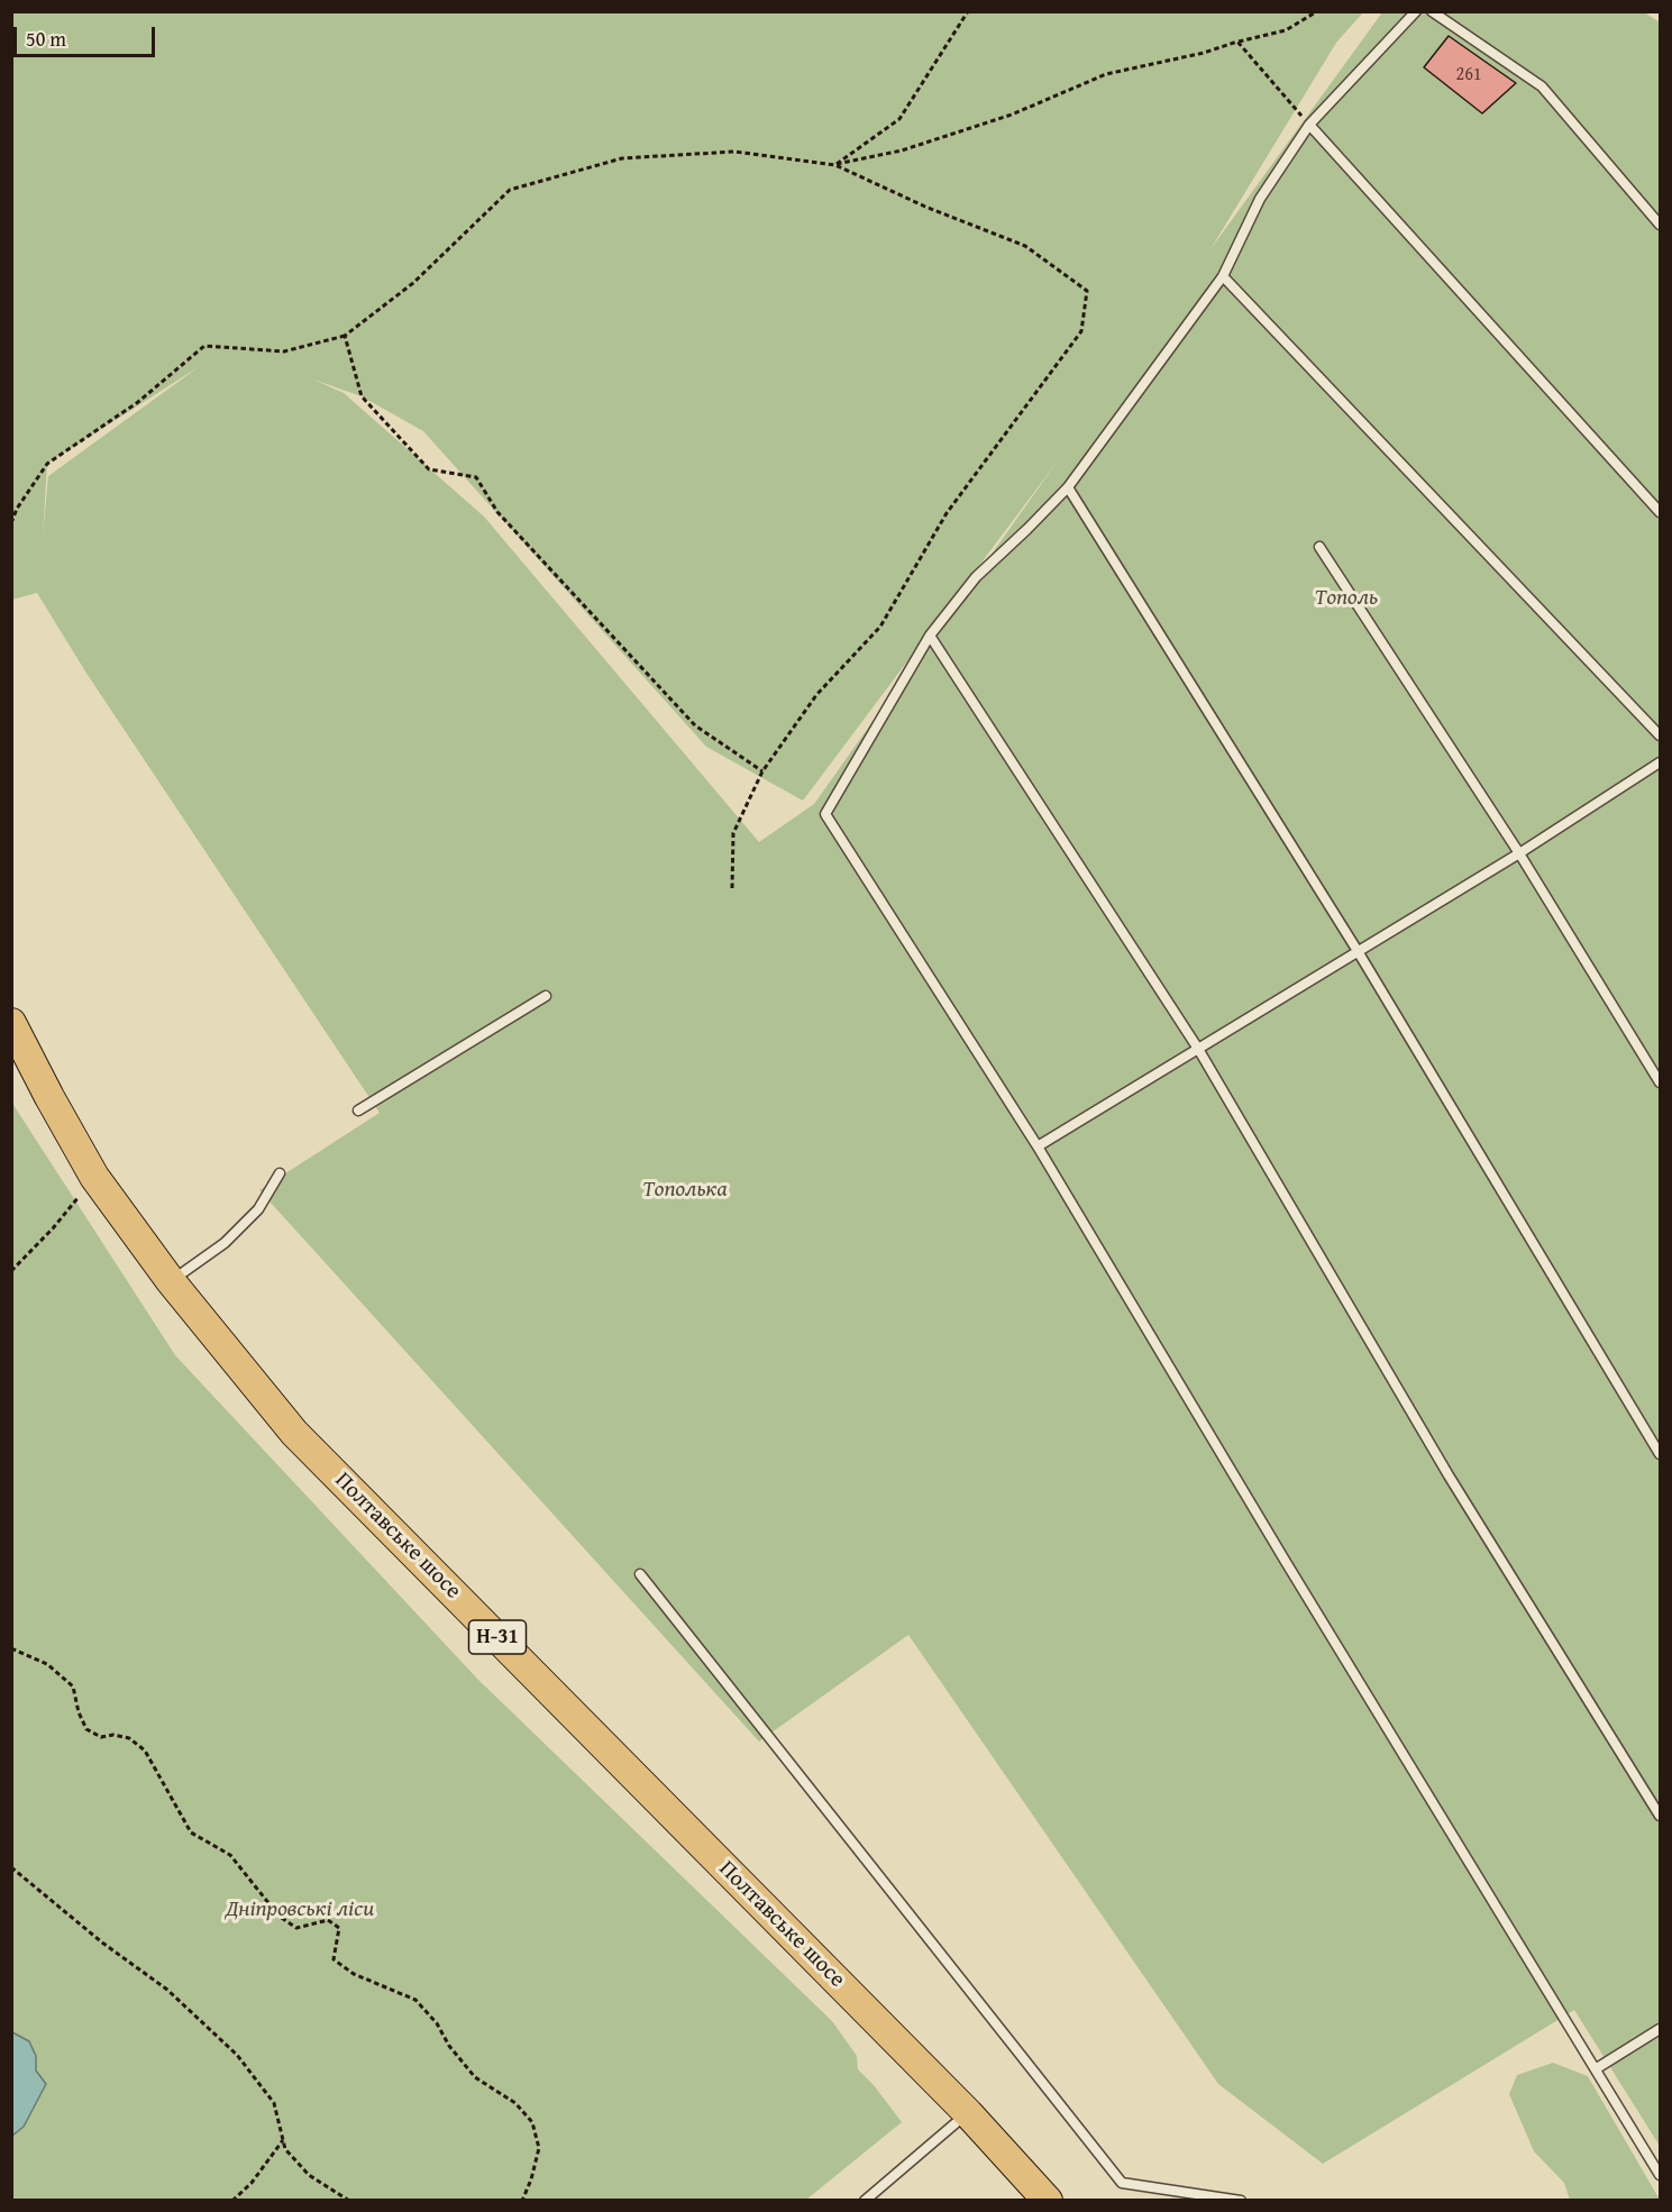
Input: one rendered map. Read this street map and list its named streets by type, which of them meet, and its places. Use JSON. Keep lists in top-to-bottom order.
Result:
{
  "streets": {
    "main road": ["Полтавське шосе", "Н-31"]
  },
  "parks": ["Тополь", "Тополька", "Дніпровські ліси"],
  "house_numbers": ["261"],
  "scale_bar": "50 m"
}
